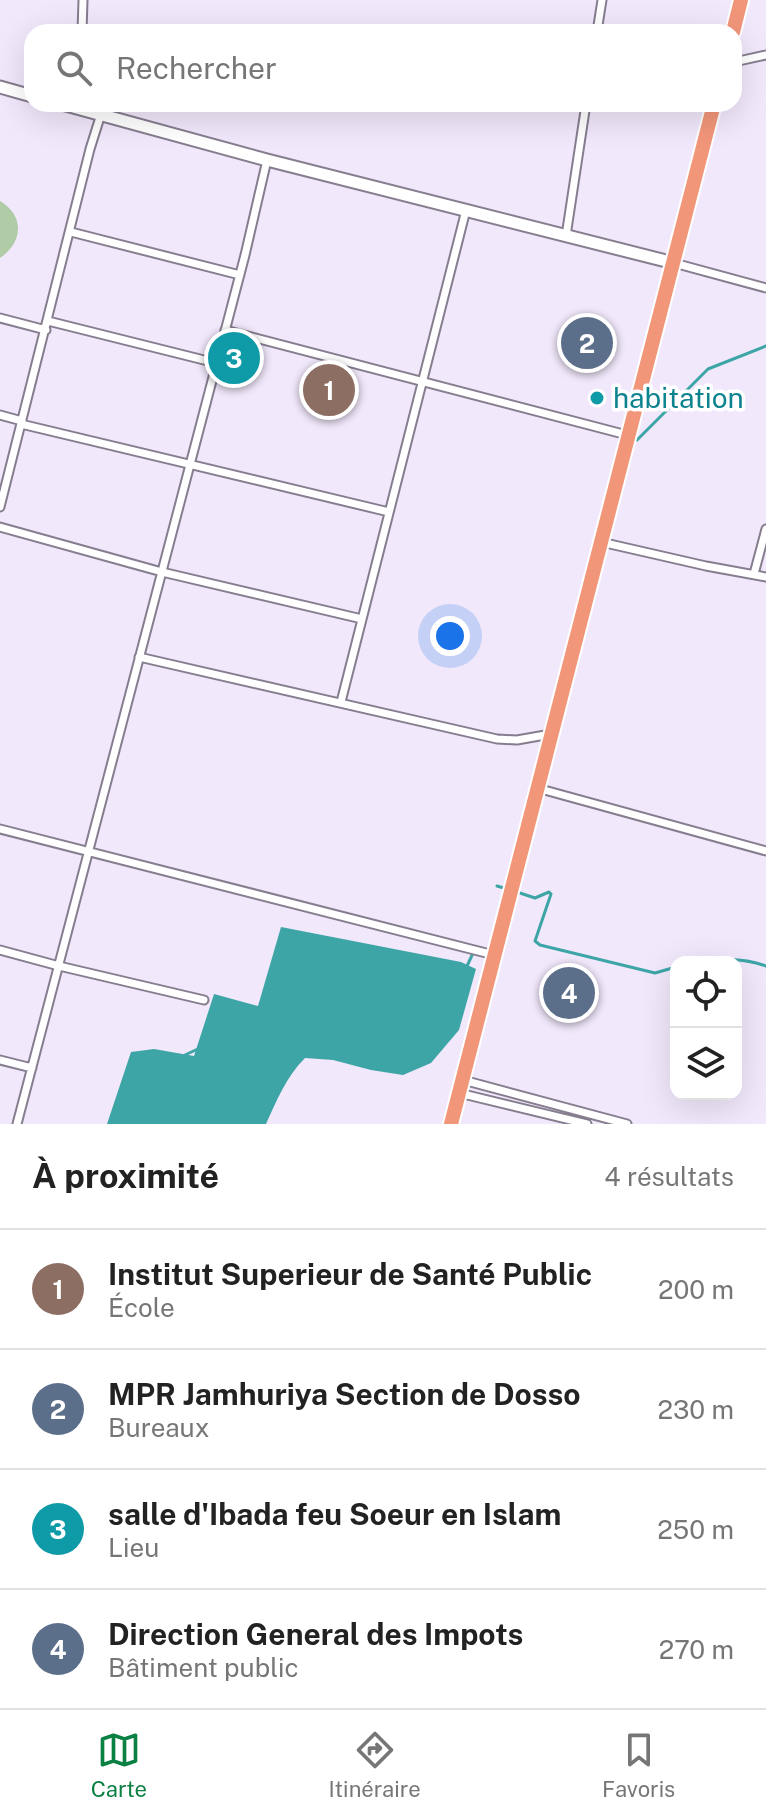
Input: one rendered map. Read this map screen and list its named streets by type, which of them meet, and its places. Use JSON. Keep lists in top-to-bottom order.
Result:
{
  "places": ["habitation"],
  "page": {
    "search": "Rechercher",
    "pins": [
      "2",
      "3",
      "1",
      "4"
    ],
    "heading": ["À proximité", "4 résultats"],
    "list": [
      {
        "mark": "1",
        "name": "Institut Superieur de Santé Public",
        "note": "École",
        "value": "200 m"
      },
      {
        "mark": "2",
        "name": "MPR Jamhuriya Section de Dosso",
        "note": "Bureaux",
        "value": "230 m"
      },
      {
        "mark": "3",
        "name": "salle d'Ibada feu Soeur en Islam",
        "note": "Lieu",
        "value": "250 m"
      },
      {
        "mark": "4",
        "name": "Direction General des Impots",
        "note": "Bâtiment public",
        "value": "270 m"
      }
    ],
    "nav": ["Carte", "Itinéraire", "Favoris"]
  }
}
